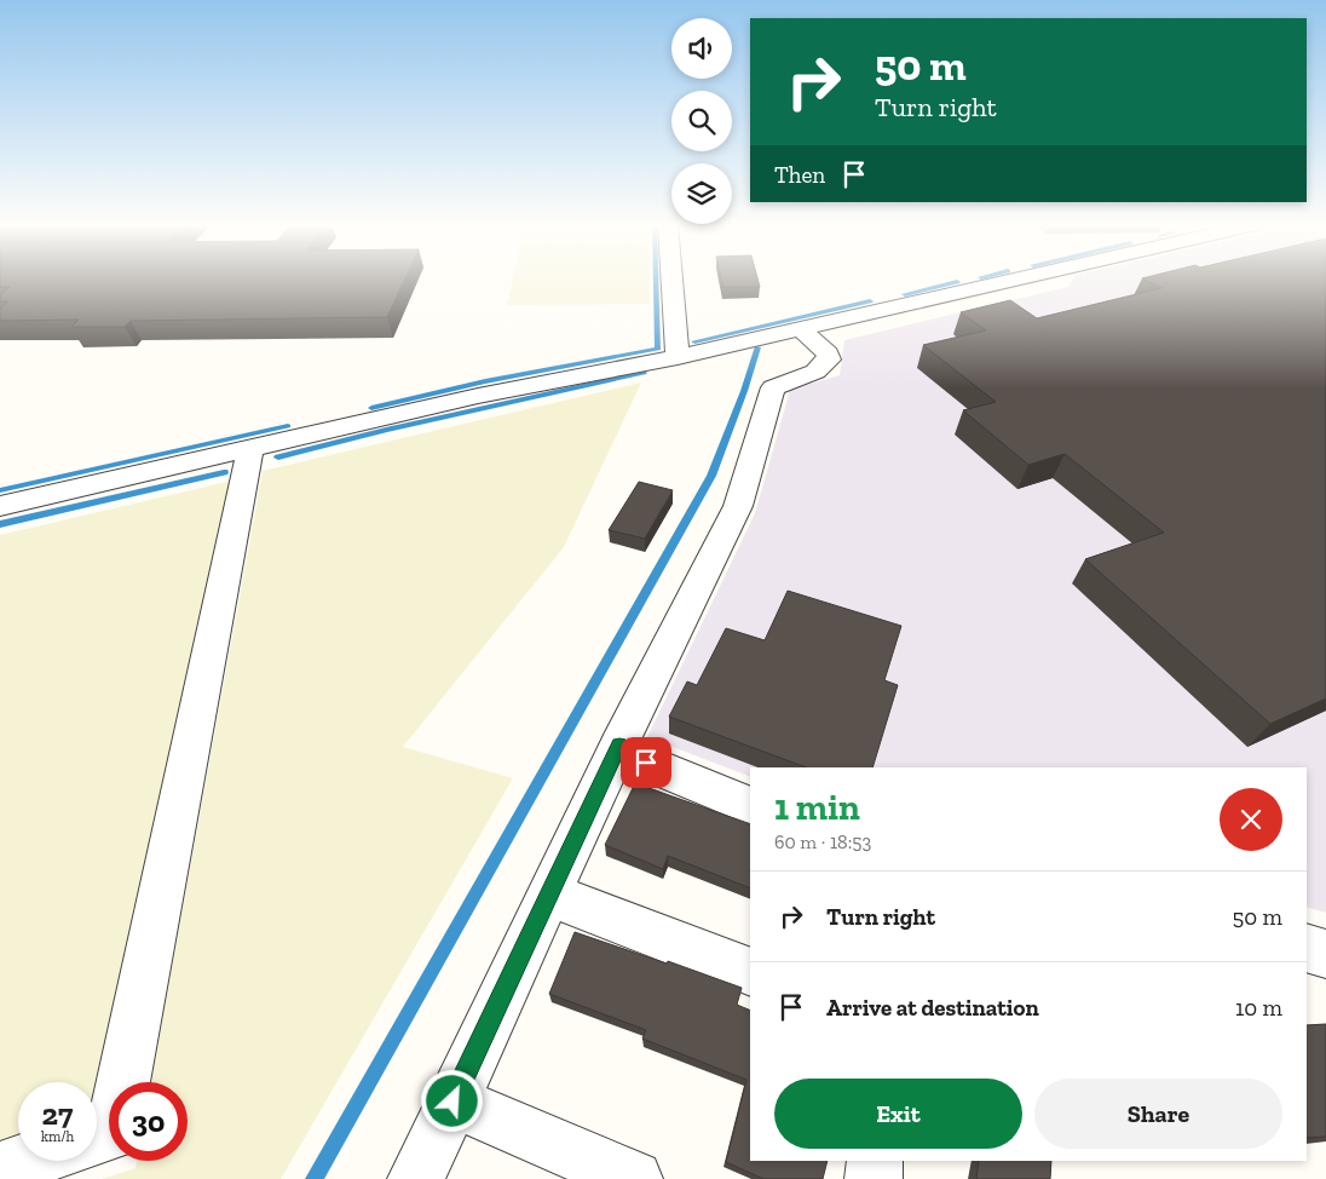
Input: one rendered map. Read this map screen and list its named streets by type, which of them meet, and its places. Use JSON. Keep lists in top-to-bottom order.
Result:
{
  "page": {
    "turn": ["50 m", "Turn right"],
    "then": "Then",
    "heading": ["1 min", "60 m · 18:53"],
    "list": [
      {
        "name": "Turn right",
        "value": "50 m"
      },
      {
        "name": "Arrive at destination",
        "value": "10 m"
      }
    ],
    "buttons": ["Exit", "Share"],
    "speed": "27 km/h",
    "limit": "30"
  }
}
